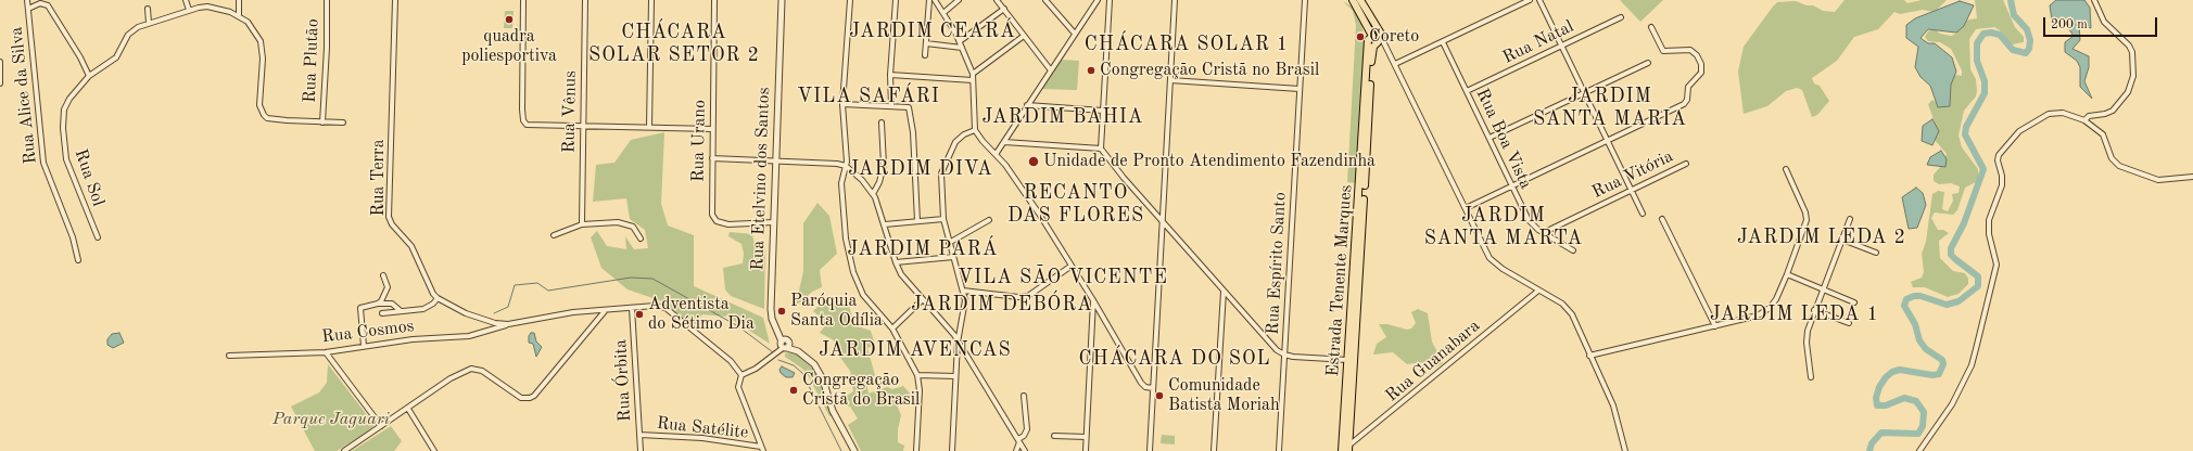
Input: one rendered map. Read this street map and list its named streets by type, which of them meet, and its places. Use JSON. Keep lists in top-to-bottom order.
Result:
{
  "streets": {
    "main road": ["Estrada Tenente Marques"],
    "street": [
      "Rua Natal",
      "Rua Plutão",
      "Rua Alice da Silva",
      "Rua Vênus",
      "Rua Boa Vista",
      "Rua Urano",
      "Rua Vitória",
      "Rua Sol",
      "Rua Terra",
      "Rua Etelvino dos Santos",
      "Rua Espírito Santo",
      "Rua Cosmos",
      "Rua Guanabara",
      "Rua Órbita",
      "Rua Satélite"
    ]
  },
  "crossings": [
    ["Rua Natal", "Rua Boa Vista"],
    ["Rua Plutão", "Rua Sol"],
    ["Rua Boa Vista", "Rua Vitória"],
    ["Rua Urano", "Rua Etelvino dos Santos"],
    ["Estrada Tenente Marques", "Rua Guanabara"],
    ["Rua Órbita", "Rua Satélite"]
  ],
  "districts": [
    "JARDIM CEARÁ",
    "CHÁCARA SOLAR SETOR 2",
    "CHÁCARA SOLAR 1",
    "VILA SAFÁRI",
    "JARDIM SANTA MARIA",
    "JARDIM BAHIA",
    "JARDIM DIVA",
    "RECANTO DAS FLORES",
    "JARDIM SANTA MARTA",
    "JARDIM LEDA 2",
    "JARDIM PARÁ",
    "VILA SÃO VICENTE",
    "JARDIM DEBÓRA",
    "JARDIM LEDA 1",
    "JARDIM AVENCAS",
    "CHÁCARA DO SOL"
  ],
  "parks": ["Parque Jaguari"],
  "places": [
    "quadra poliesportiva",
    "Coreto",
    "Congregação Cristã no Brasil",
    "Unidade de Pronto Atendimento Fazendinha",
    "Paróquia Santa Odília",
    "Adventista do Sétimo Dia",
    "Congregação Cristã do Brasil",
    "Comunidade Batista Moriah"
  ],
  "scale_bar": "200 m"
}
